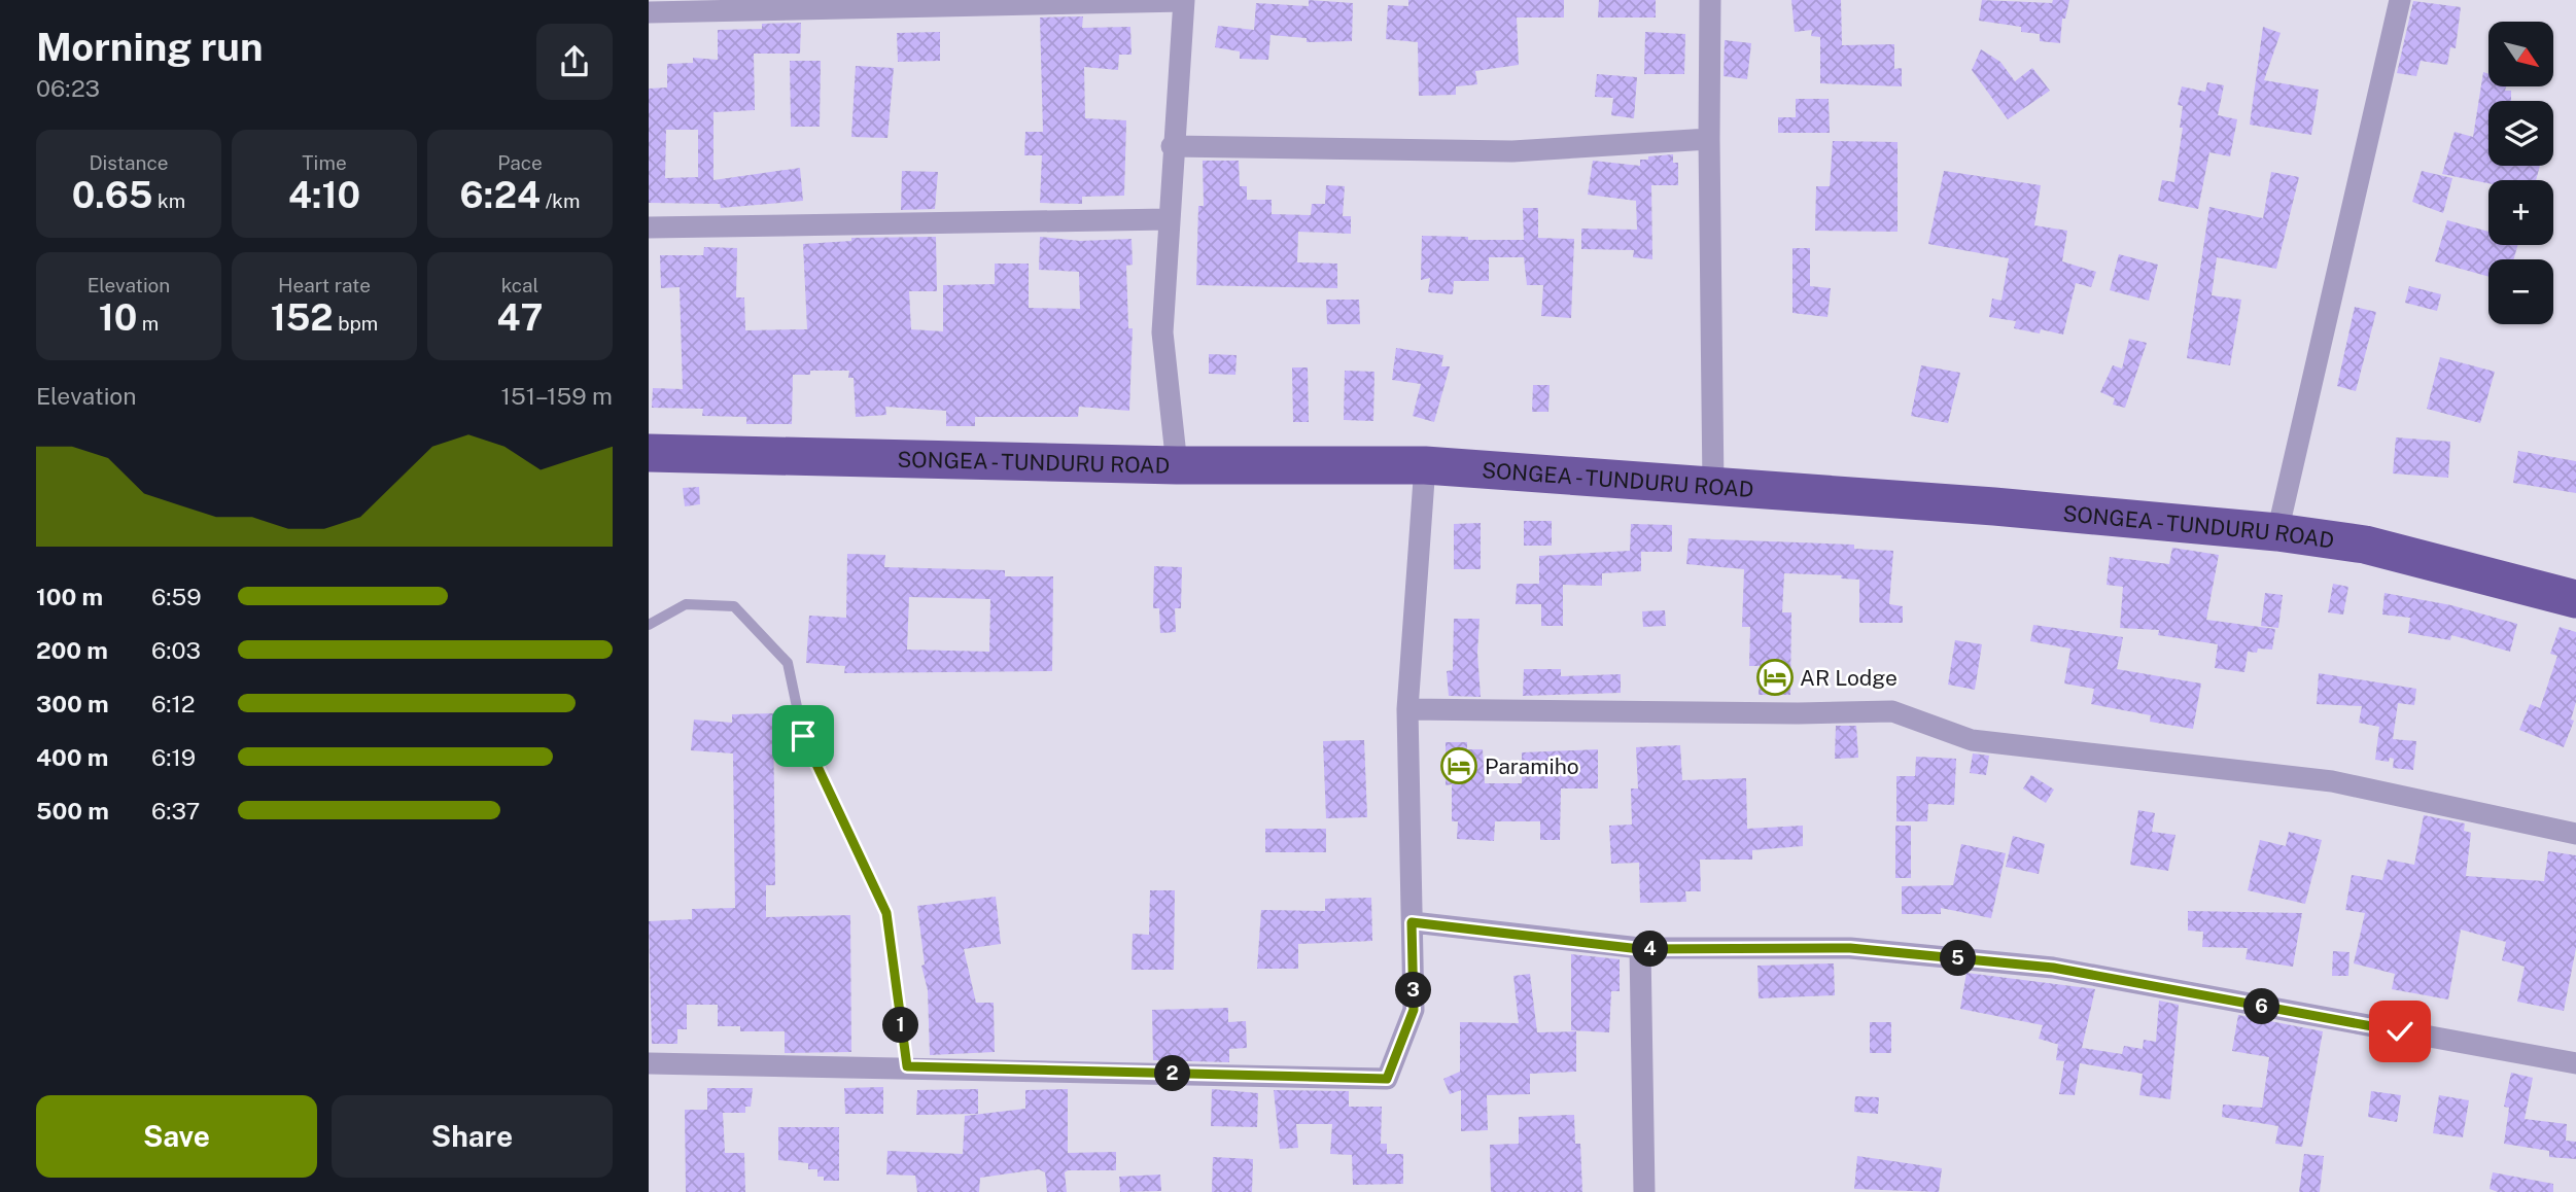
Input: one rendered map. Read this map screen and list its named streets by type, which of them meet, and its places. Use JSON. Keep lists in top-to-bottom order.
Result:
{
  "streets": {
    "highway": ["SONGEA - TUNDURU ROAD"]
  },
  "places": {
    "hotel": ["AR Lodge", "Paramiho"]
  },
  "north": "bottom right",
  "page": {
    "heading": ["Morning run", "06:23"],
    "map_buttons": ["+", "−"],
    "stats": [
      ["Distance", "0.65 km"],
      ["Time", "4:10"],
      ["Pace", "6:24 /km"],
      ["Elevation", "10 m"],
      ["Heart rate", "152 bpm"],
      ["kcal", "47"]
    ],
    "chart": ["Elevation", "151–159 m"],
    "list": [
      {
        "name": "100 m",
        "note": "6:59"
      },
      {
        "name": "200 m",
        "note": "6:03"
      },
      {
        "name": "300 m",
        "note": "6:12"
      },
      {
        "name": "400 m",
        "note": "6:19"
      },
      {
        "name": "500 m",
        "note": "6:37"
      }
    ],
    "pins": [
      "4",
      "5",
      "3",
      "6",
      "1",
      "2"
    ],
    "buttons": ["Save", "Share"]
  }
}
